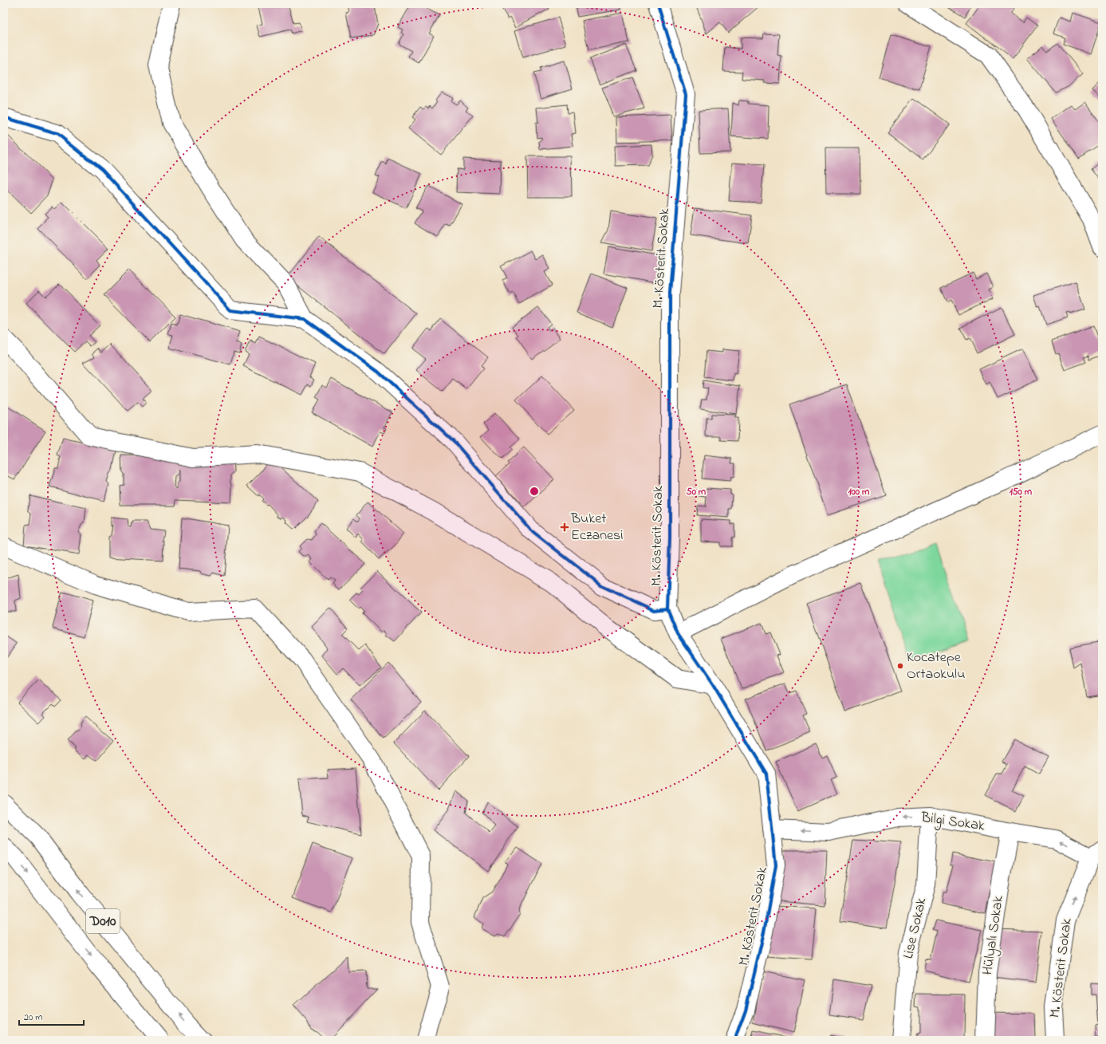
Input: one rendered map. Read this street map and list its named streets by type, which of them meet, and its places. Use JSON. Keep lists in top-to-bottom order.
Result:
{
  "streets": {
    "main road": [
      "M. Kösterit Sokak",
      "Bilgi Sokak",
      "D010",
      "Lise Sokak",
      "Hülyalı Sokak"
    ]
  },
  "crossings": [
    ["M. Kösterit Sokak", "Bilgi Sokak"],
    ["Bilgi Sokak", "Lise Sokak"],
    ["Bilgi Sokak", "Hülyalı Sokak"]
  ],
  "one_way": ["Bilgi Sokak"],
  "places": {
    "health": ["Buket Eczanesi"],
    "other": ["Kocatepe Ortaokulu"]
  },
  "scale_bar": "20 m",
  "rings": ["50 m", "100 m", "150 m"]
}
